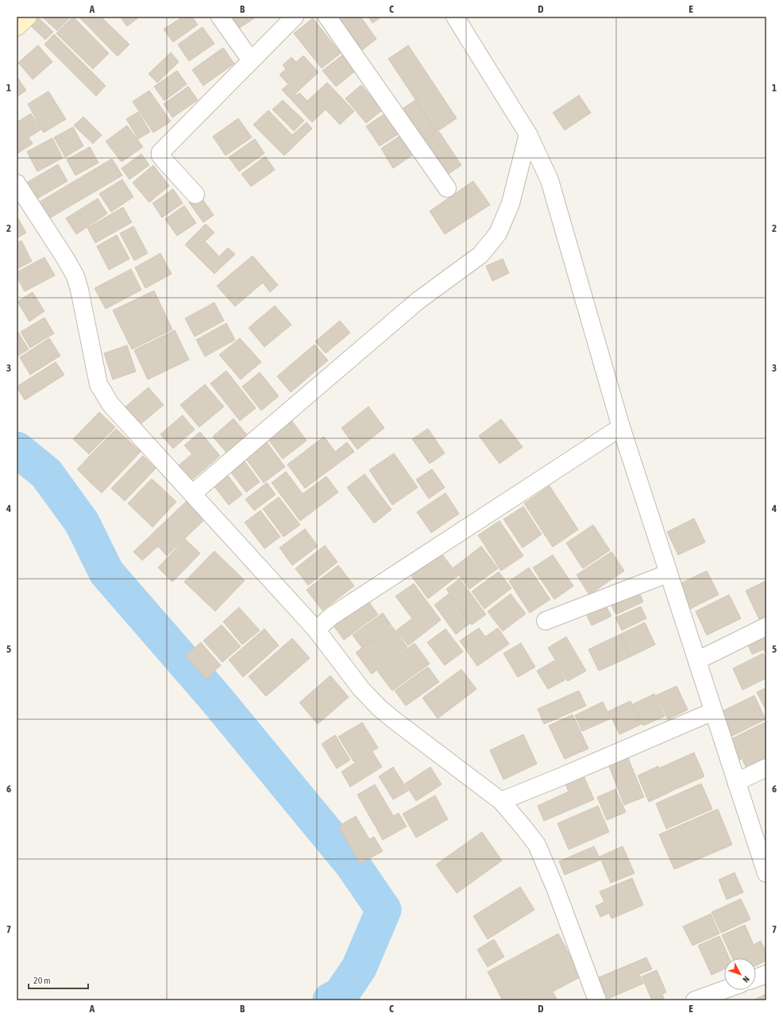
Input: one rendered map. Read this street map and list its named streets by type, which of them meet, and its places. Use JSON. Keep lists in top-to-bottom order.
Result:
{
  "scale_bar": "20 m",
  "north": "bottom right",
  "grid": {
    "columns": [
      "A",
      "B",
      "C",
      "D",
      "E"
    ],
    "rows": [
      "1",
      "2",
      "3",
      "4",
      "5",
      "6",
      "7"
    ]
  }
}
